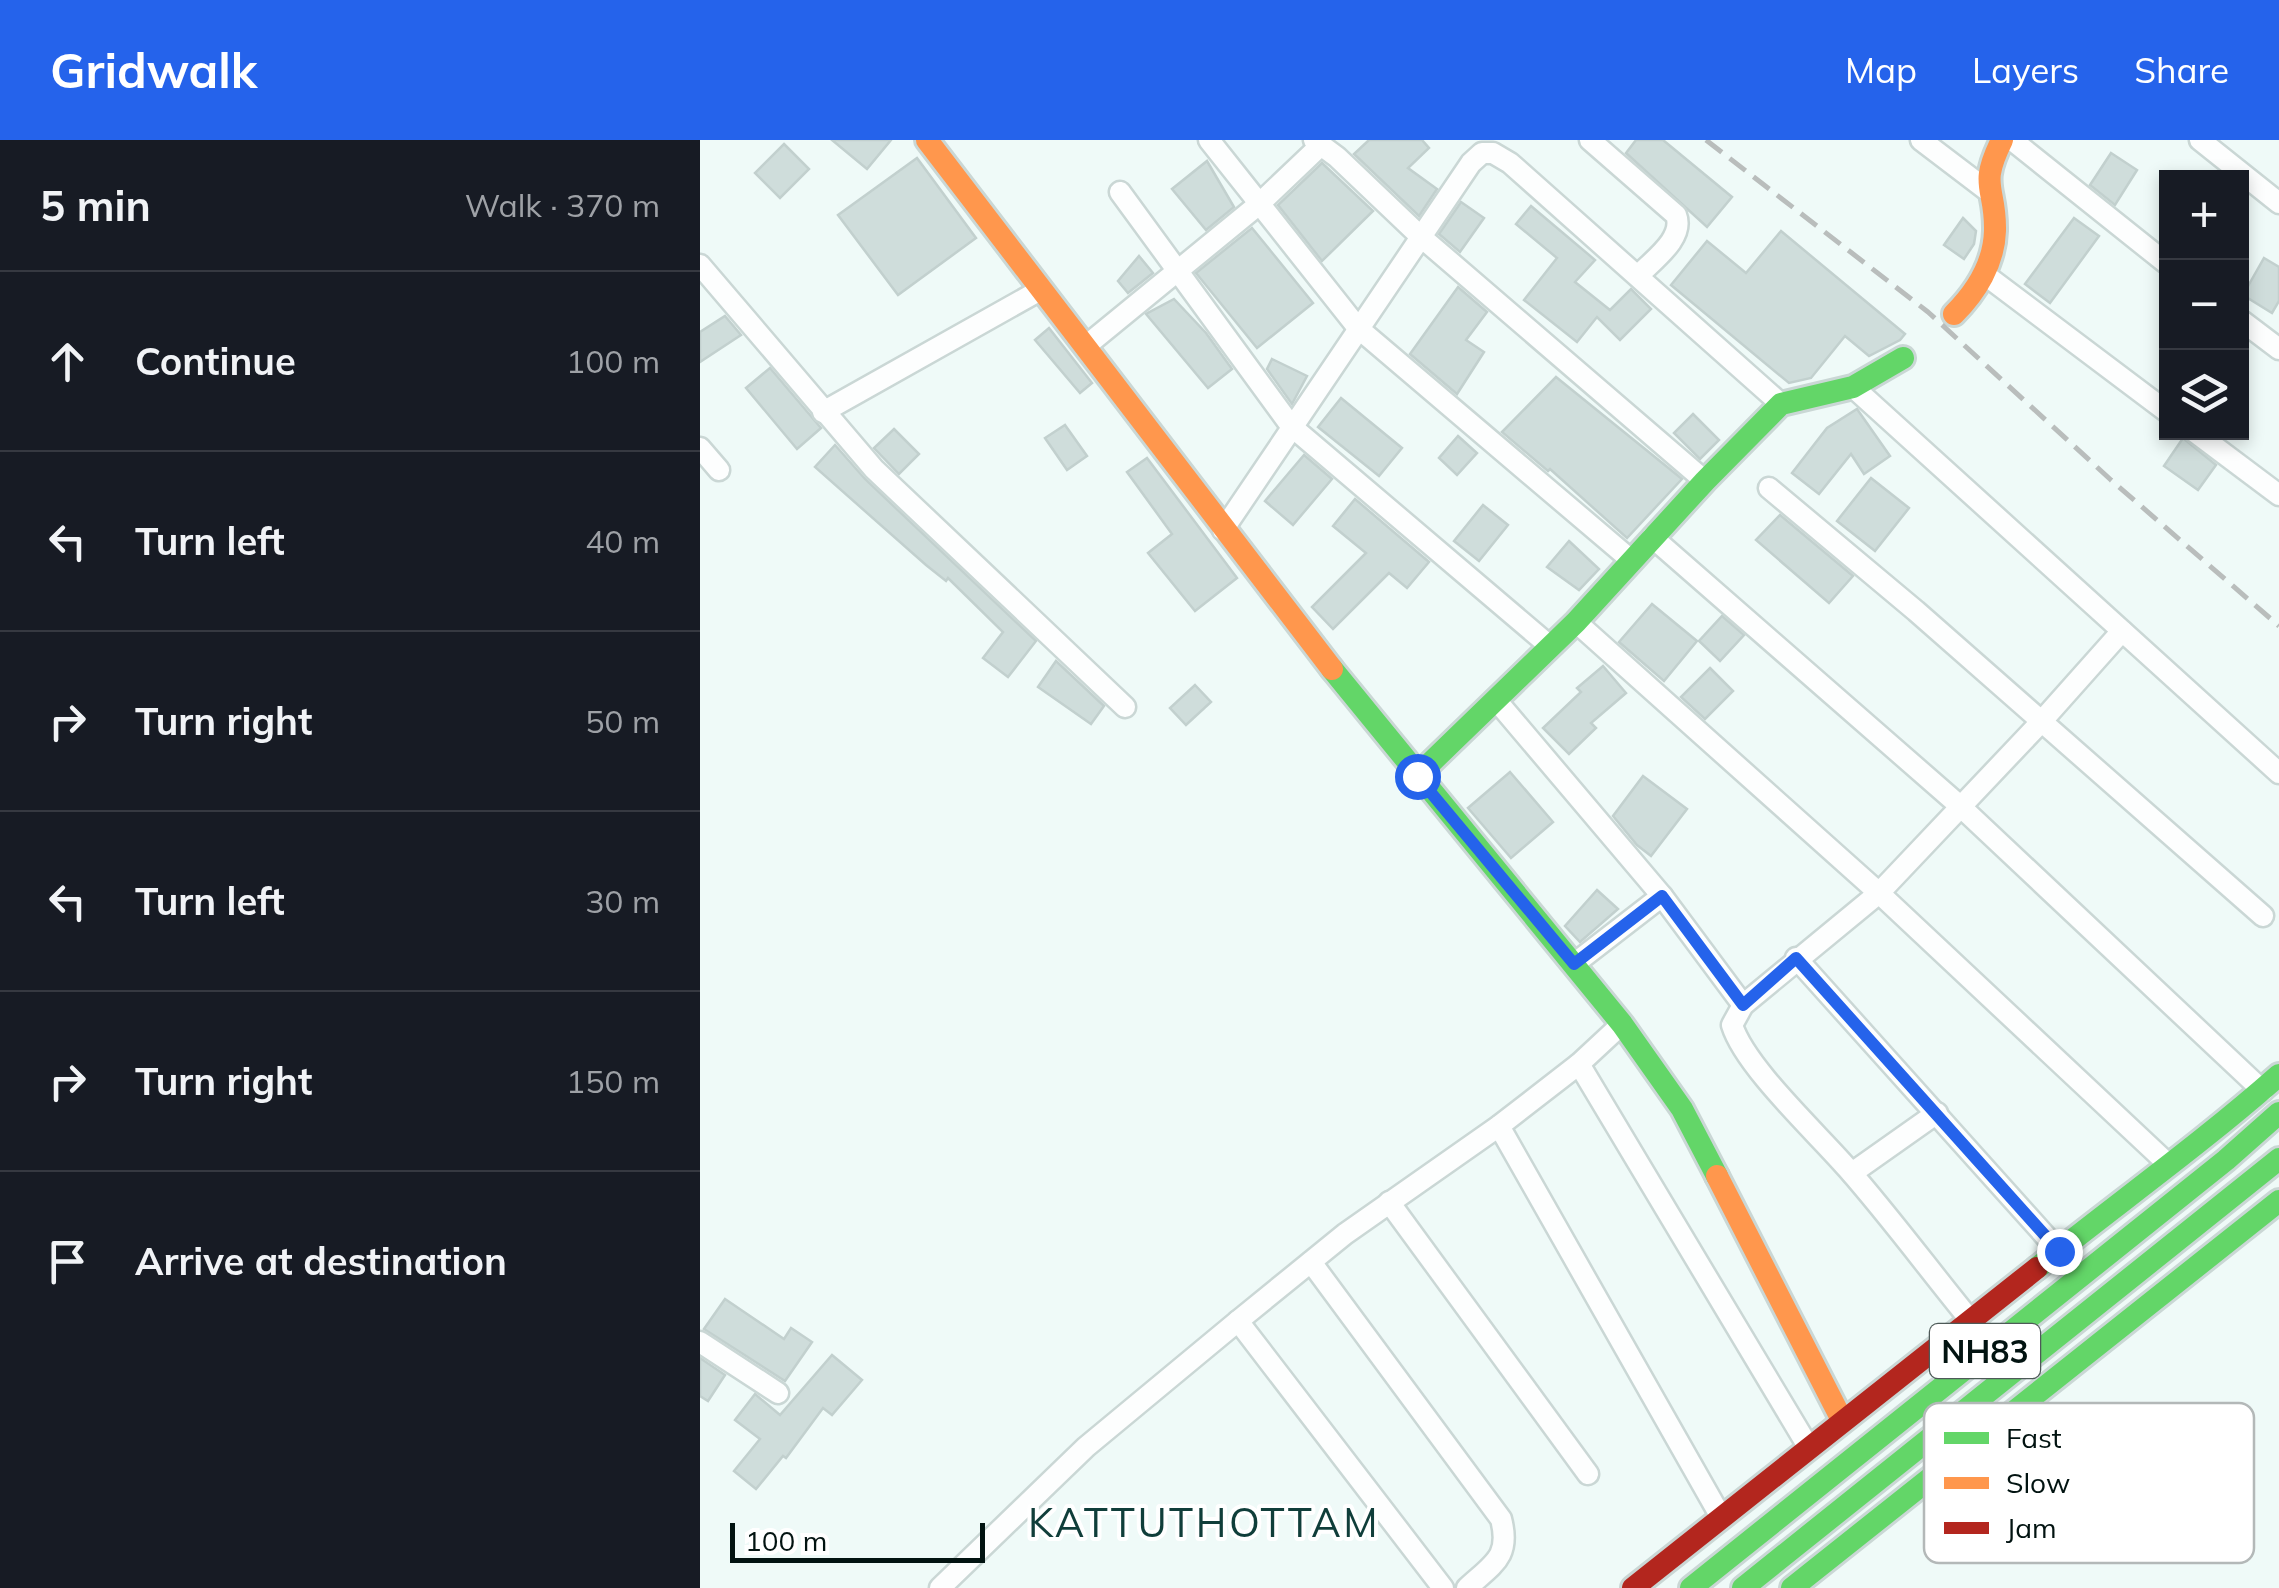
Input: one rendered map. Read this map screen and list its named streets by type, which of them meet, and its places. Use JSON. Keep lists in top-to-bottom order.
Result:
{
  "streets": {
    "main road": ["NH83"]
  },
  "districts": ["KATTUTHOTTAM"],
  "legend": ["Fast", "Slow", "Jam"],
  "scale_bar": "100 m",
  "page": {
    "header": "Gridwalk",
    "nav": ["Map", "Layers", "Share"],
    "heading": ["5 min", "Walk · 370 m"],
    "map_buttons": ["+", "−"],
    "list": [
      ["Continue", "100 m"],
      ["Turn left", "40 m"],
      ["Turn right", "50 m"],
      ["Turn left", "30 m"],
      ["Turn right", "150 m"],
      "Arrive at destination"
    ],
    "scale": "100 m"
  }
}
